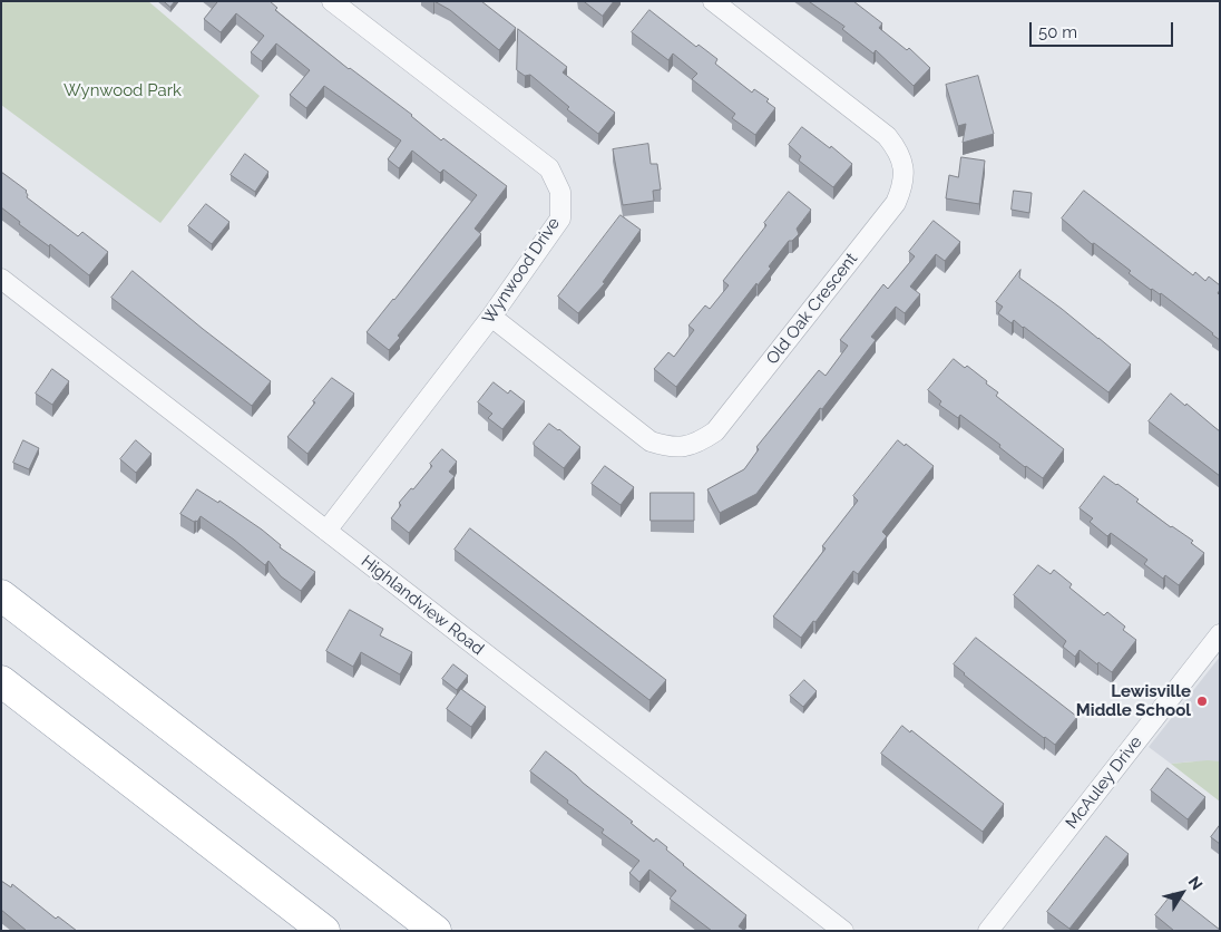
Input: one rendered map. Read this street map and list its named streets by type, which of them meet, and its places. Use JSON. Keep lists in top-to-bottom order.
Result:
{
  "streets": {
    "street": [
      "Wynwood Drive",
      "Old Oak Crescent",
      "Highlandview Road",
      "McAuley Drive"
    ]
  },
  "crossings": [
    ["Wynwood Drive", "Old Oak Crescent"],
    ["Wynwood Drive", "Highlandview Road"]
  ],
  "parks": ["Wynwood Park"],
  "places": ["Lewisville Middle School"],
  "scale_bar": "50 m",
  "north": "top right"
}
